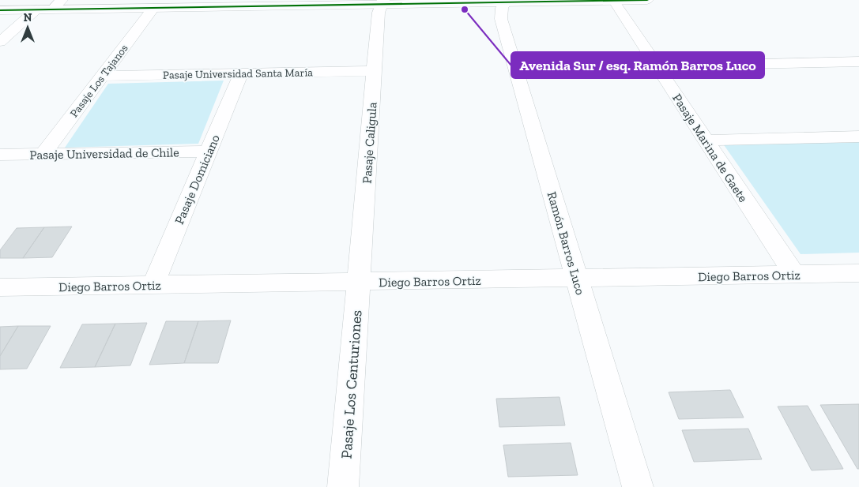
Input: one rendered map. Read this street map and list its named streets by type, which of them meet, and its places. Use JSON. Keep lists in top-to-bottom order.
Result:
{
  "streets": {
    "street": [
      "Pasaje Universidad Santa María",
      "Pasaje Los Tajanos",
      "Pasaje Caligula",
      "Pasaje Marina de Gaete",
      "Pasaje Universidad de Chile",
      "Pasaje Domiciano",
      "Ramón Barros Luco",
      "Diego Barros Ortiz",
      "Pasaje Los Centuriones"
    ]
  },
  "crossings": [
    ["Pasaje Universidad Santa María", "Pasaje Los Tajanos"],
    ["Pasaje Universidad Santa María", "Pasaje Caligula"],
    ["Pasaje Universidad Santa María", "Pasaje Domiciano"],
    ["Pasaje Los Tajanos", "Pasaje Universidad de Chile"],
    ["Pasaje Caligula", "Diego Barros Ortiz"],
    ["Pasaje Caligula", "Pasaje Los Centuriones"],
    ["Pasaje Marina de Gaete", "Diego Barros Ortiz"],
    ["Pasaje Universidad de Chile", "Pasaje Domiciano"],
    ["Pasaje Domiciano", "Diego Barros Ortiz"],
    ["Ramón Barros Luco", "Diego Barros Ortiz"],
    ["Diego Barros Ortiz", "Pasaje Los Centuriones"]
  ],
  "places": ["Avenida Sur / esq. Ramón Barros Luco"],
  "north": "top"
}
